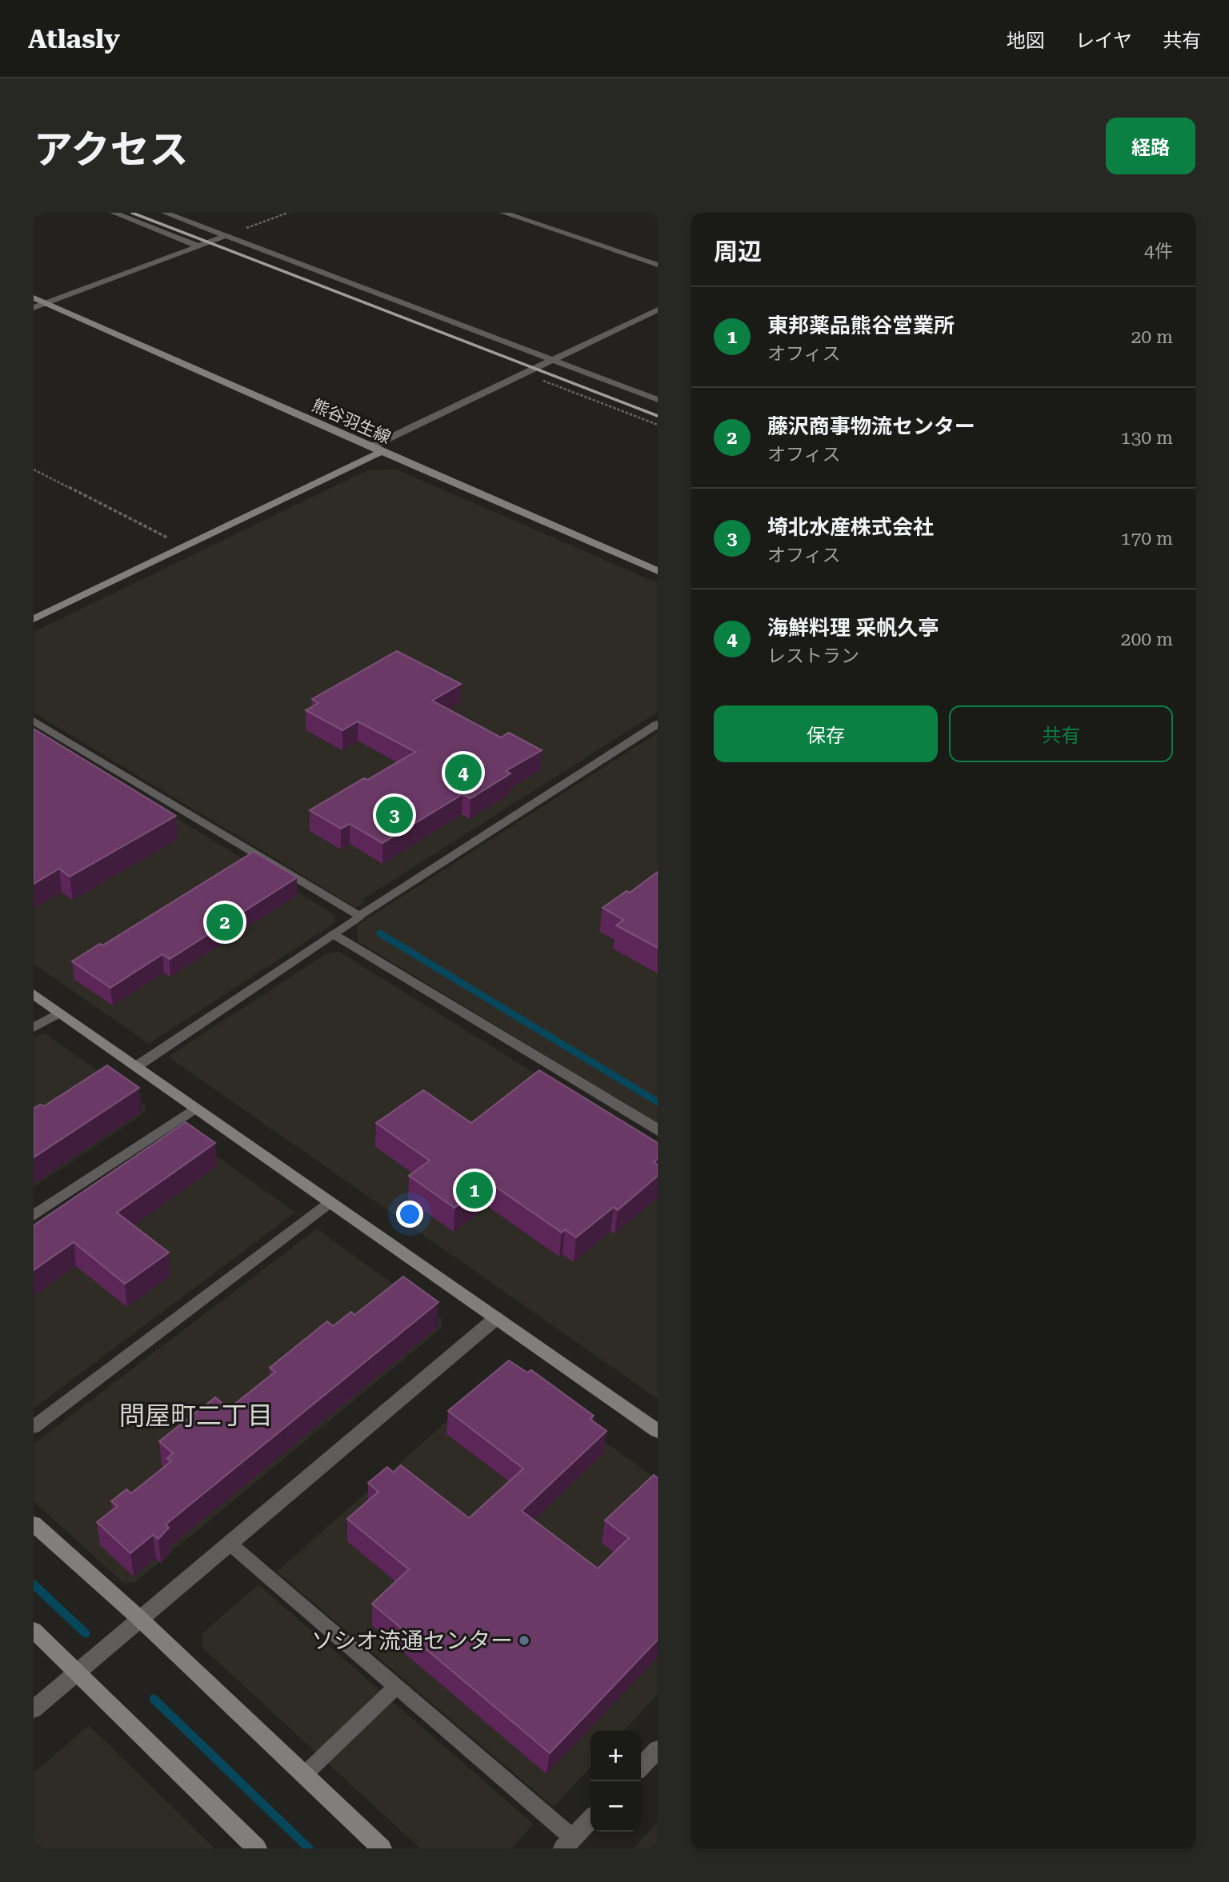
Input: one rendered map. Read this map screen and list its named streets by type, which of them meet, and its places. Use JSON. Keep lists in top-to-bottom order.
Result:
{
  "streets": {
    "street": ["熊谷羽生線"]
  },
  "districts": ["問屋町二丁目"],
  "places": ["ソシオ流通センター"],
  "page": {
    "header": "Atlasly",
    "nav": ["地図", "レイヤ", "共有"],
    "title": "アクセス",
    "buttons": [
      "経路",
      ["保存", "共有"]
    ],
    "heading": ["周辺", "4件"],
    "list": [
      {
        "mark": "1",
        "name": "東邦薬品熊谷営業所",
        "note": "オフィス",
        "value": "20 m"
      },
      {
        "mark": "2",
        "name": "藤沢商事物流センター",
        "note": "オフィス",
        "value": "130 m"
      },
      {
        "mark": "3",
        "name": "埼北水産株式会社",
        "note": "オフィス",
        "value": "170 m"
      },
      {
        "mark": "4",
        "name": "海鮮料理 采帆久亭",
        "note": "レストラン",
        "value": "200 m"
      }
    ],
    "pins": [
      "4",
      "3",
      "2",
      "1"
    ],
    "map_buttons": ["+", "−"]
  }
}
